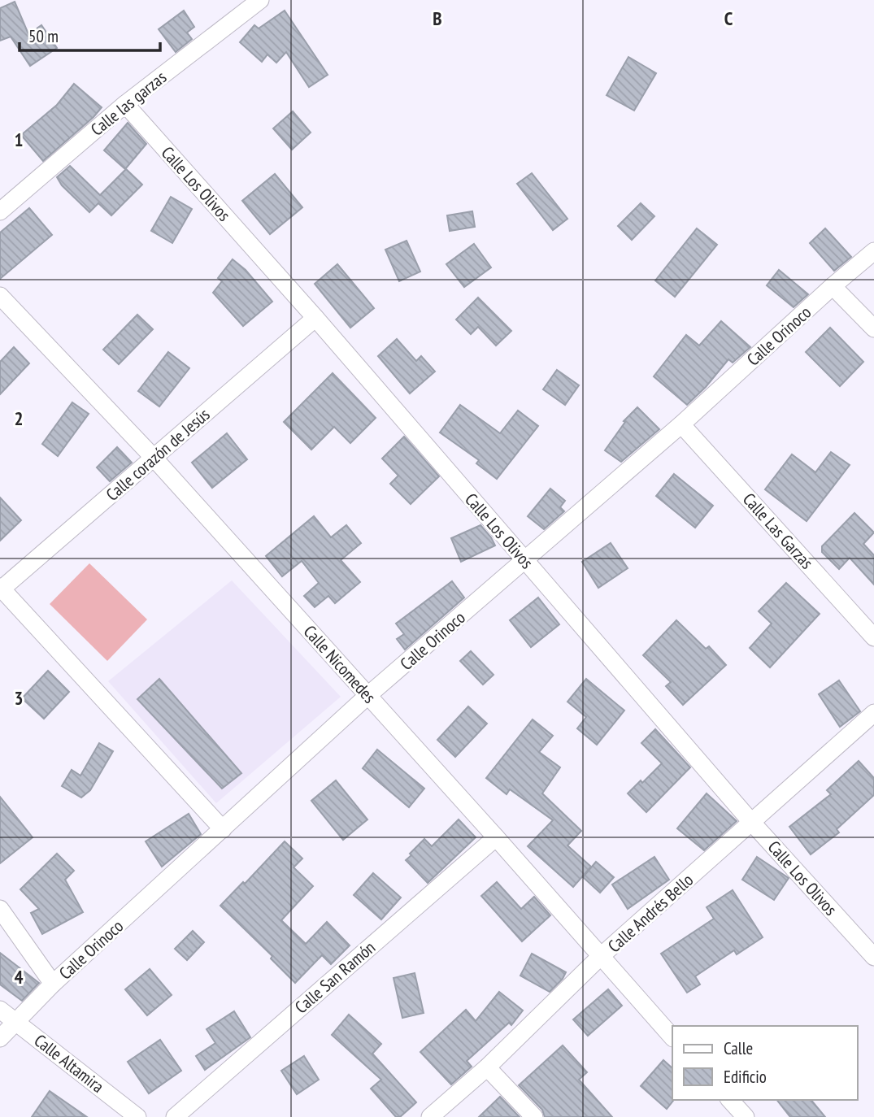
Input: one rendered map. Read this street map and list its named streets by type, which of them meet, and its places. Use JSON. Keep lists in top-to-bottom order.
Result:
{
  "streets": {
    "street": [
      "Calle las garzas",
      "Calle Los Olivos",
      "Calle Orinoco",
      "Calle corazón de Jesús",
      "Calle Las Garzas",
      "Calle Nicomedes",
      "Calle Andrés Bello",
      "Calle San Ramón",
      "Calle Altamira"
    ]
  },
  "crossings": [
    ["Calle las garzas", "Calle Los Olivos"],
    ["Calle Los Olivos", "Calle Orinoco"],
    ["Calle Los Olivos", "Calle corazón de Jesús"],
    ["Calle Los Olivos", "Calle Andrés Bello"],
    ["Calle Orinoco", "Calle Las Garzas"],
    ["Calle Orinoco", "Calle Nicomedes"],
    ["Calle Orinoco", "Calle Altamira"],
    ["Calle corazón de Jesús", "Calle Nicomedes"],
    ["Calle Nicomedes", "Calle Andrés Bello"],
    ["Calle Nicomedes", "Calle San Ramón"]
  ],
  "legend": ["Calle", "Edificio"],
  "scale_bar": "50 m",
  "grid": {
    "columns": ["B", "C"],
    "rows": [
      "1",
      "2",
      "3",
      "4"
    ]
  }
}
